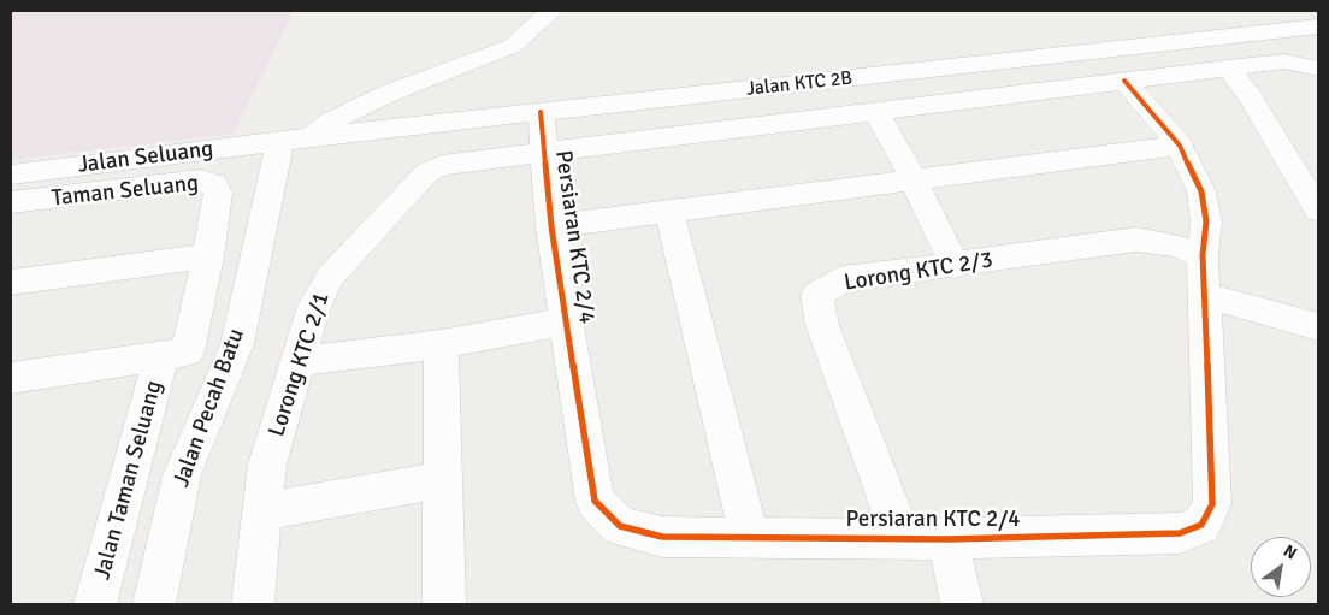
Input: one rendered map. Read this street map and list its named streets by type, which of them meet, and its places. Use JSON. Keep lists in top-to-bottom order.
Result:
{
  "streets": {
    "street": [
      "Jalan KTC 2B",
      "Jalan Seluang",
      "Taman Seluang",
      "Persiaran KTC 2/4",
      "Lorong KTC 2/3",
      "Lorong KTC 2/1",
      "Jalan Pecah Batu",
      "Jalan Taman Seluang"
    ]
  },
  "crossings": [
    ["Jalan KTC 2B", "Jalan Seluang"],
    ["Jalan KTC 2B", "Persiaran KTC 2/4"],
    ["Jalan KTC 2B", "Jalan Pecah Batu"],
    ["Jalan Seluang", "Jalan Pecah Batu"],
    ["Taman Seluang", "Jalan Taman Seluang"],
    ["Persiaran KTC 2/4", "Lorong KTC 2/3"],
    ["Persiaran KTC 2/4", "Lorong KTC 2/1"]
  ],
  "north": "top right"
}
